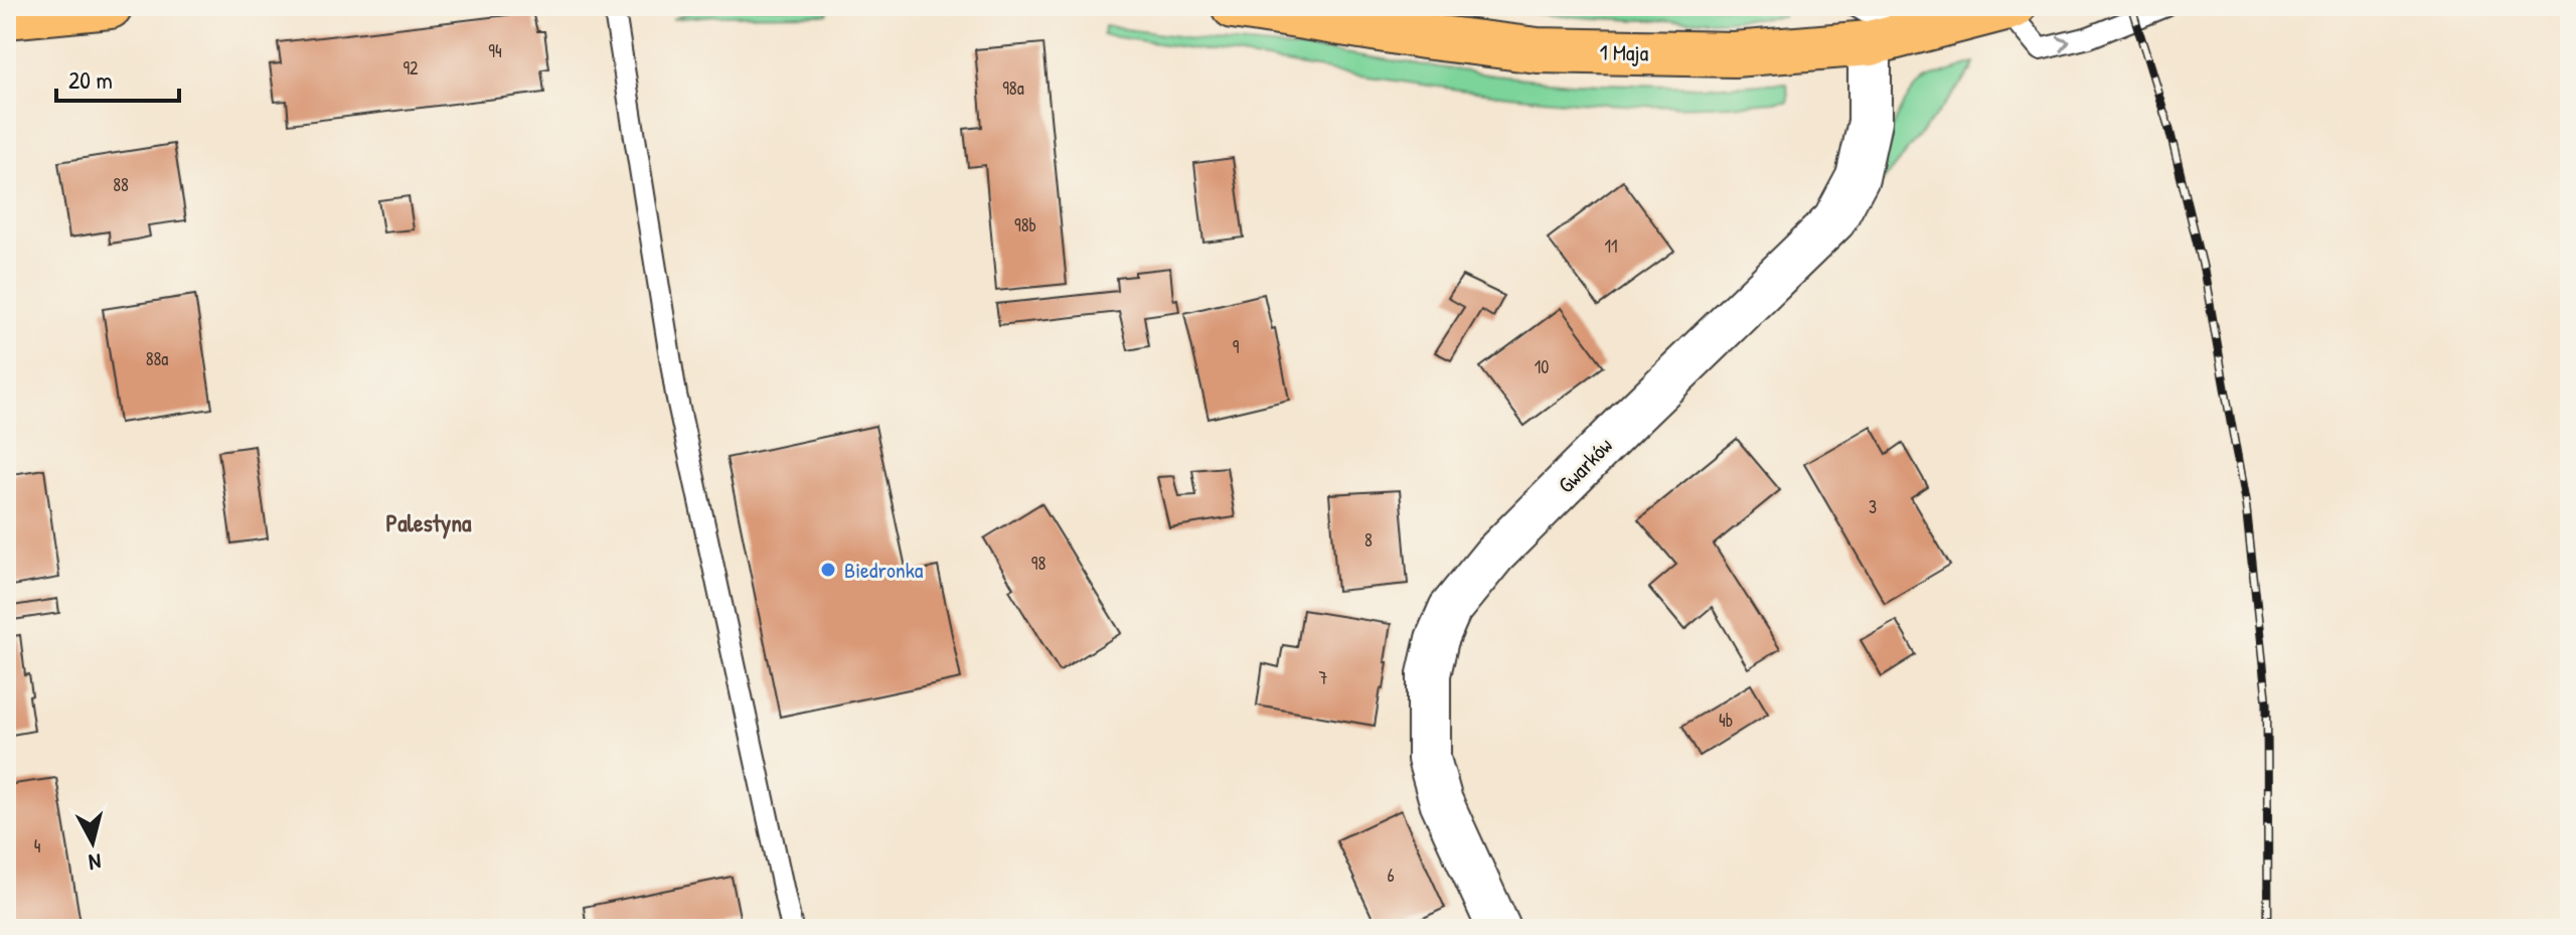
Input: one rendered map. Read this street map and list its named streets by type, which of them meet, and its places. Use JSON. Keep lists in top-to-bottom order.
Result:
{
  "streets": {
    "main road": ["1 Maja"],
    "street": ["Gwarków"]
  },
  "crossings": [
    ["1 Maja", "Gwarków"]
  ],
  "districts": ["Palestyna"],
  "places": ["Biedronka"],
  "house_numbers": [
    "94",
    "92",
    "98a",
    "88",
    "98b",
    "11",
    "9",
    "88a",
    "10",
    "3",
    "8",
    "98",
    "7",
    "4b",
    "4",
    "6"
  ],
  "scale_bar": "20 m",
  "north": "bottom"
}
